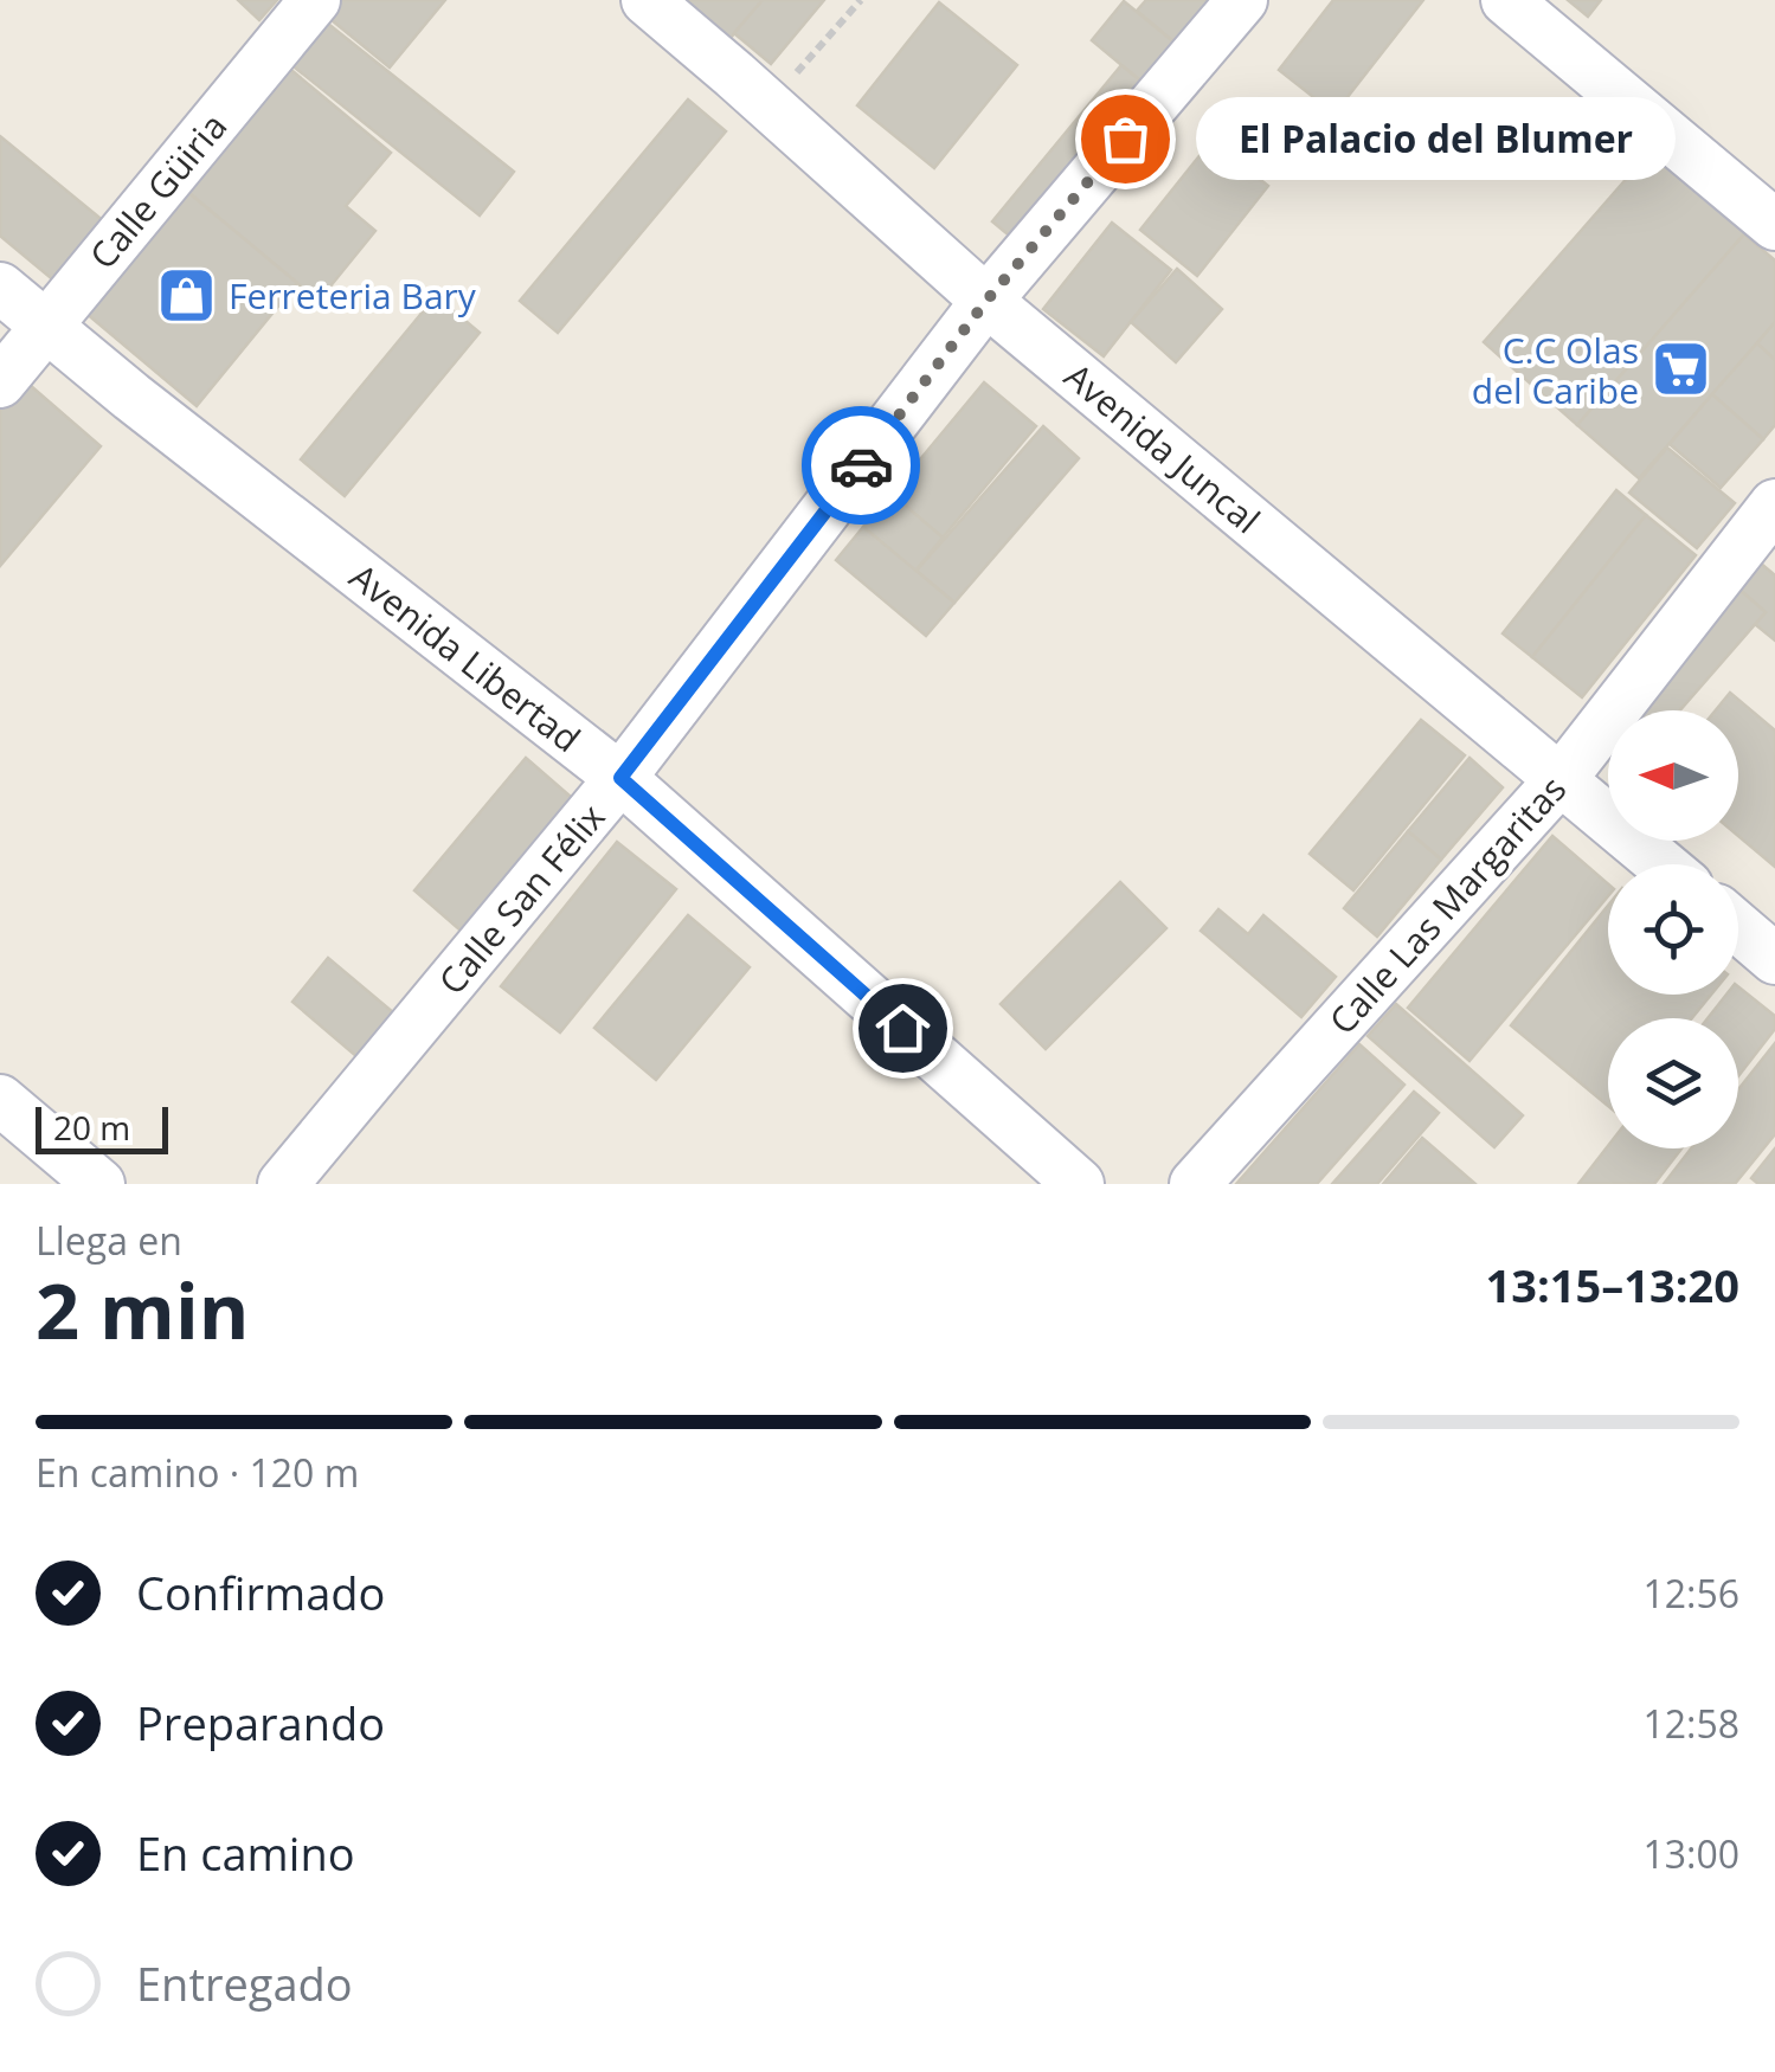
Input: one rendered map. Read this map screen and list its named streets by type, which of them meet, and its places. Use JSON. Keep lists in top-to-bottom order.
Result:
{
  "streets": {
    "street": [
      "Calle Güiria",
      "Avenida Juncal",
      "Avenida Libertad",
      "Calle San Félix",
      "Calle Las Margaritas"
    ]
  },
  "crossings": [
    ["Calle Güiria", "Avenida Libertad"],
    ["Avenida Juncal", "Calle San Félix"],
    ["Avenida Juncal", "Calle Las Margaritas"],
    ["Avenida Libertad", "Calle San Félix"]
  ],
  "places": {
    "other": ["El Palacio del Blumer"],
    "shop": ["Ferreteria Bary"],
    "supermarket": ["C.C Olas del Caribe"]
  },
  "scale_bar": "20 m",
  "north": "left",
  "page": {
    "bubble": "El Palacio del Blumer",
    "scale": "20 m",
    "heading": ["2 min", "Llega en", "13:15–13:20"],
    "bar": "En camino · 120 m",
    "list": [
      ["Confirmado", "12:56"],
      ["Preparando", "12:58"],
      ["En camino", "13:00"],
      "Entregado"
    ]
  }
}
